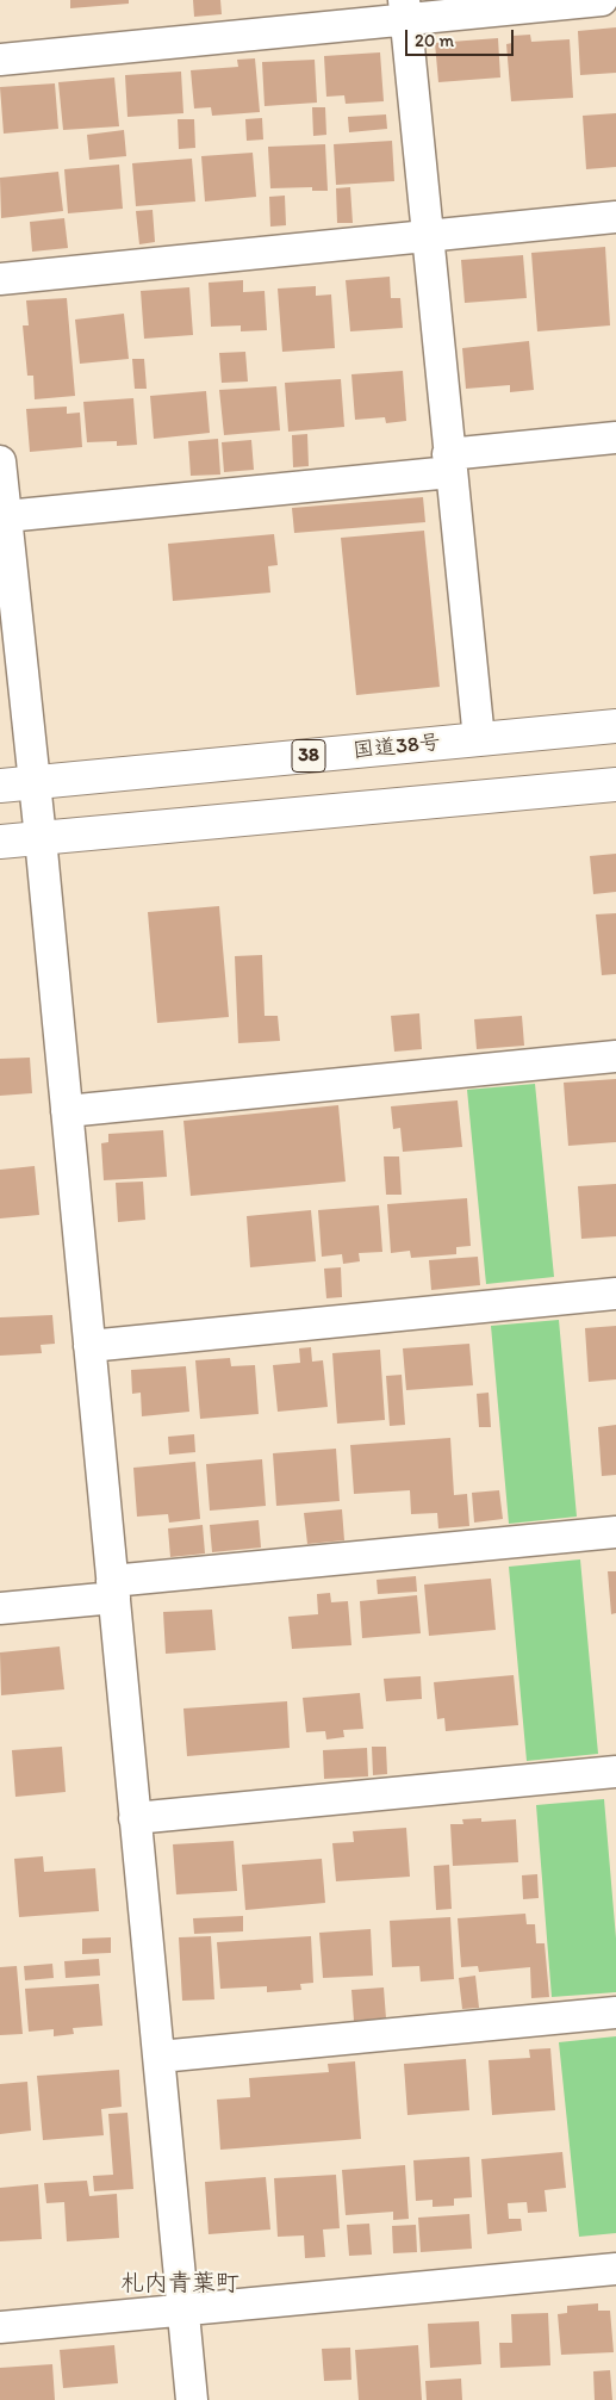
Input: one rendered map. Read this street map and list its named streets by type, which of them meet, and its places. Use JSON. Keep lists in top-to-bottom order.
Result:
{
  "streets": {
    "highway": ["国道38号", "38"]
  },
  "districts": ["札内青葉町"],
  "scale_bar": "20 m"
}
